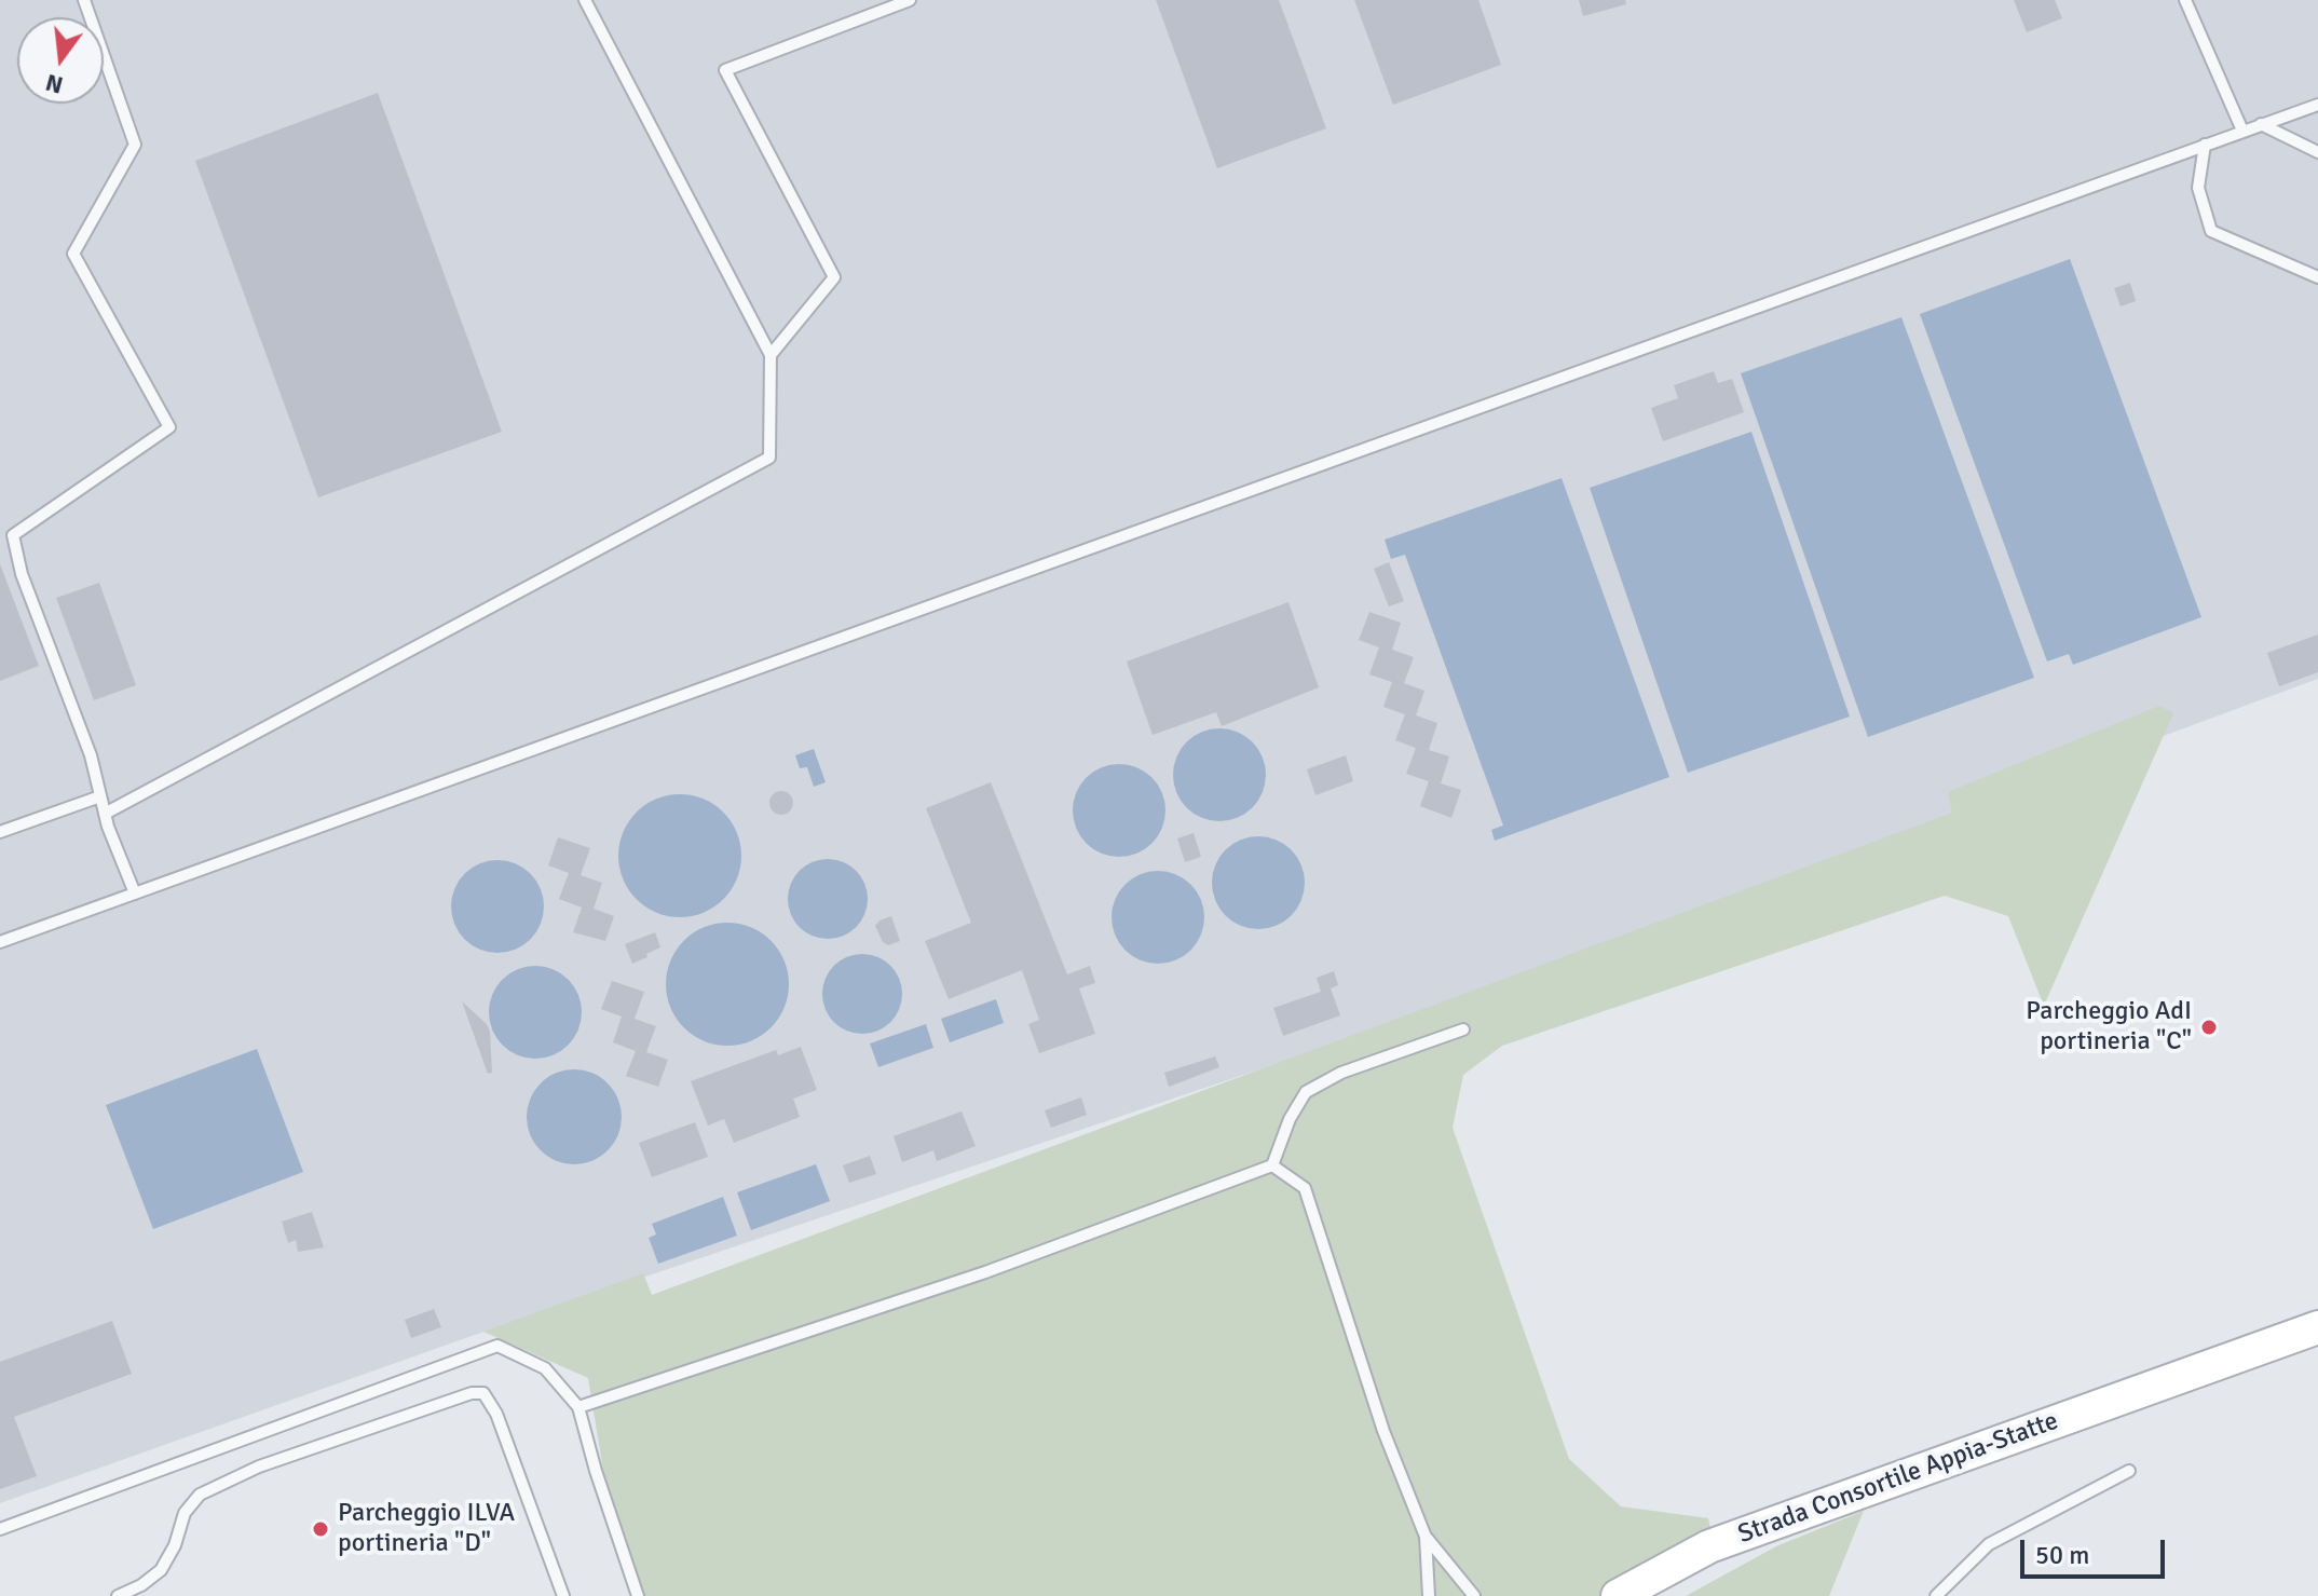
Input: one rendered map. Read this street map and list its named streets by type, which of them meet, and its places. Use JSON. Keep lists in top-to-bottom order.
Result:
{
  "streets": {
    "street": ["Strada Consortile Appia-Statte"]
  },
  "places": ["Parcheggio AdI portineria \"C\"", "Parcheggio ILVA portineria \"D\""],
  "scale_bar": "50 m",
  "north": "bottom"
}
